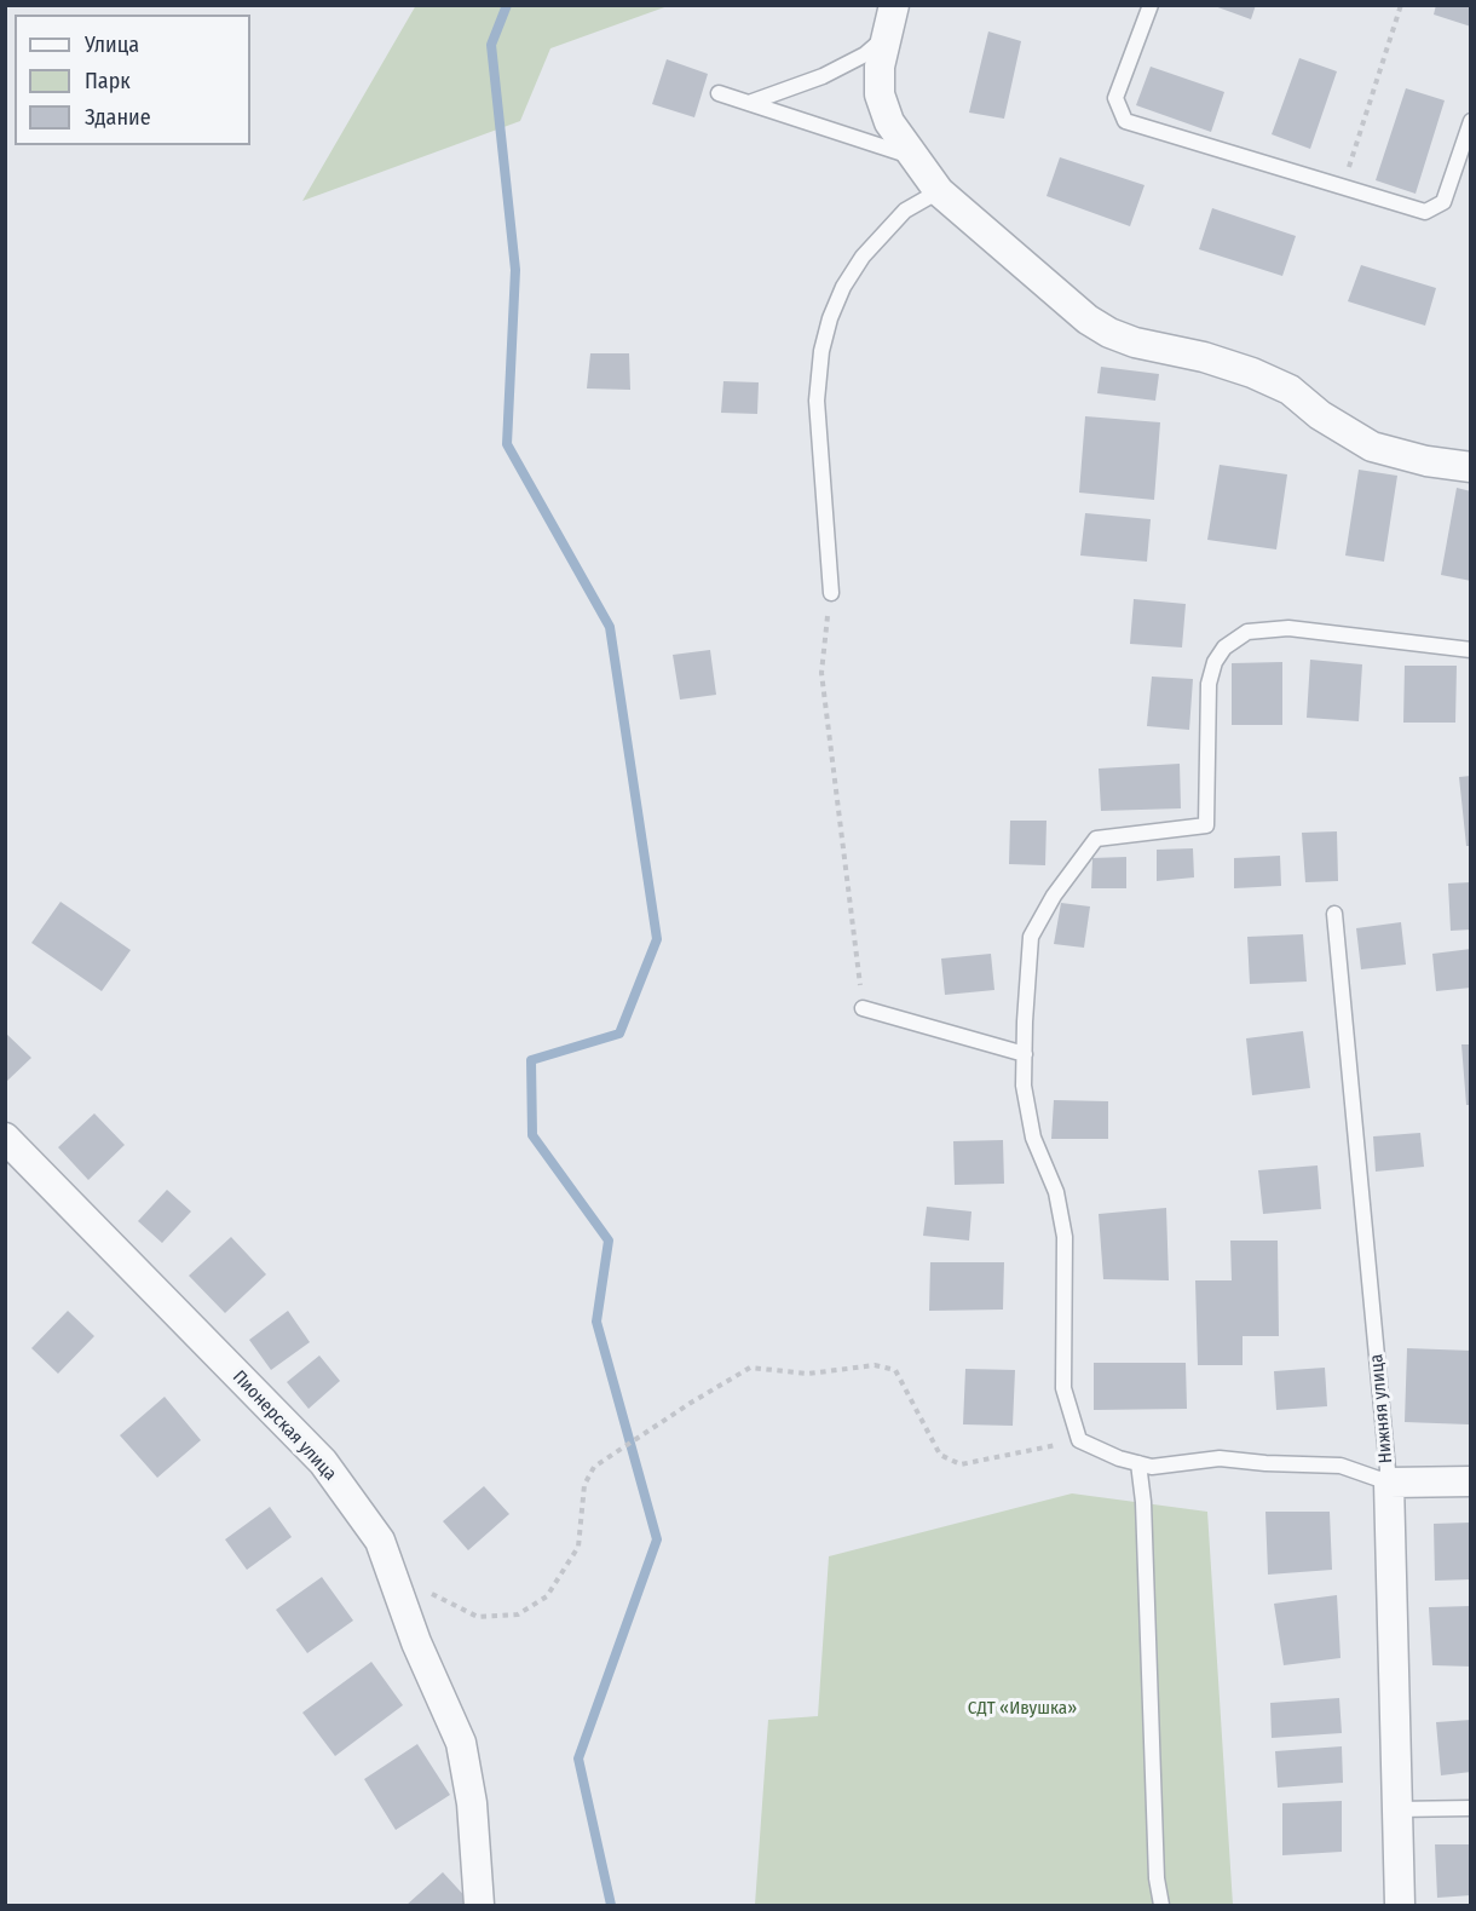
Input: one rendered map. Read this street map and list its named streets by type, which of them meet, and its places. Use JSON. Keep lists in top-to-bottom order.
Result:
{
  "streets": {
    "street": ["Нижняя улица", "Пионерская улица"]
  },
  "parks": ["СДТ «Ивушка»"],
  "legend": ["Улица", "Парк", "Здание"]
}
